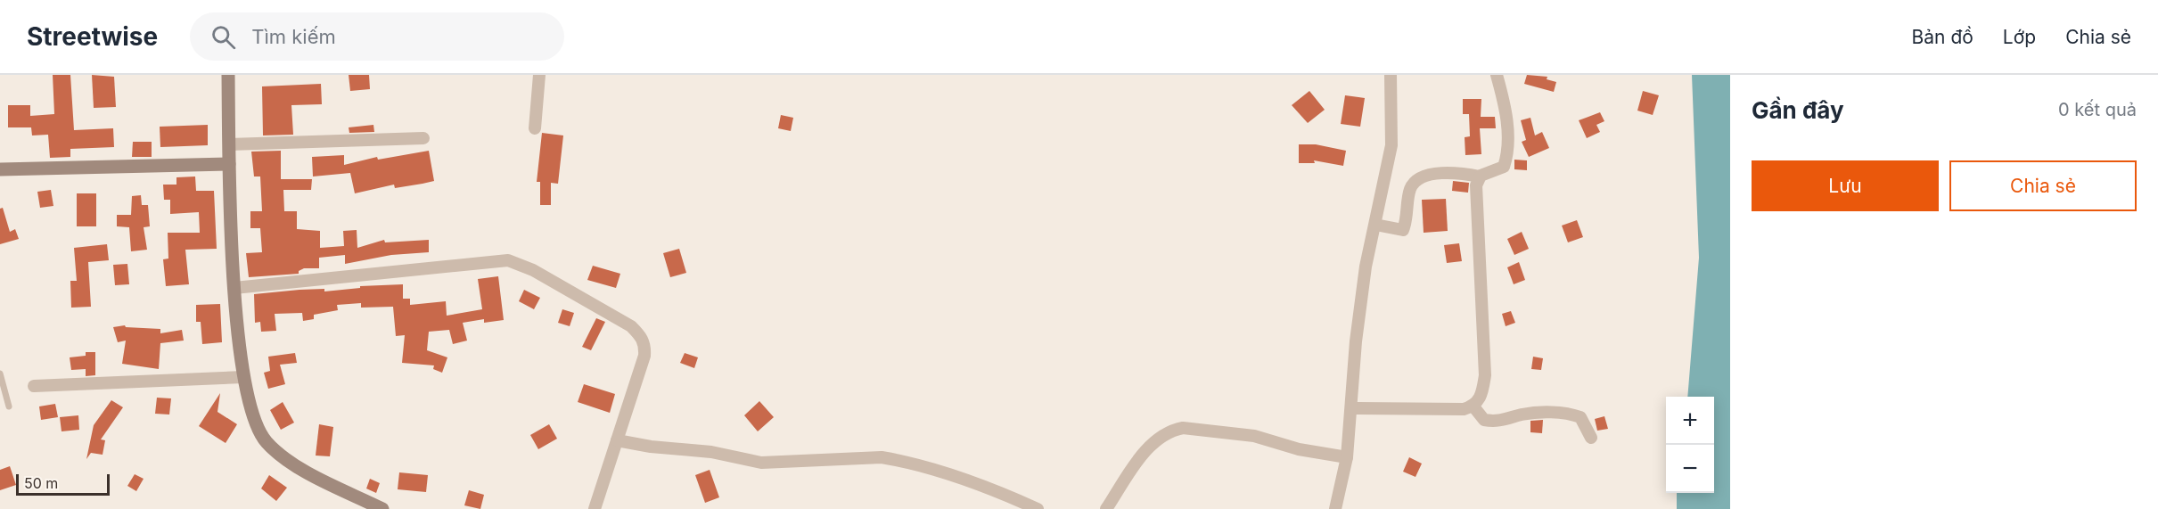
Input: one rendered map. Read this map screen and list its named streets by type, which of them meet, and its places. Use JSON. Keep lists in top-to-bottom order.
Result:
{
  "scale_bar": "50 m",
  "page": {
    "header": "Streetwise",
    "search": "Tìm kiếm",
    "nav": ["Bản đồ", "Lớp", "Chia sẻ"],
    "heading": ["Gần đây", "0 kết quả"],
    "buttons": ["Lưu", "Chia sẻ"],
    "map_buttons": ["+", "−"],
    "scale": "50 m"
  }
}
